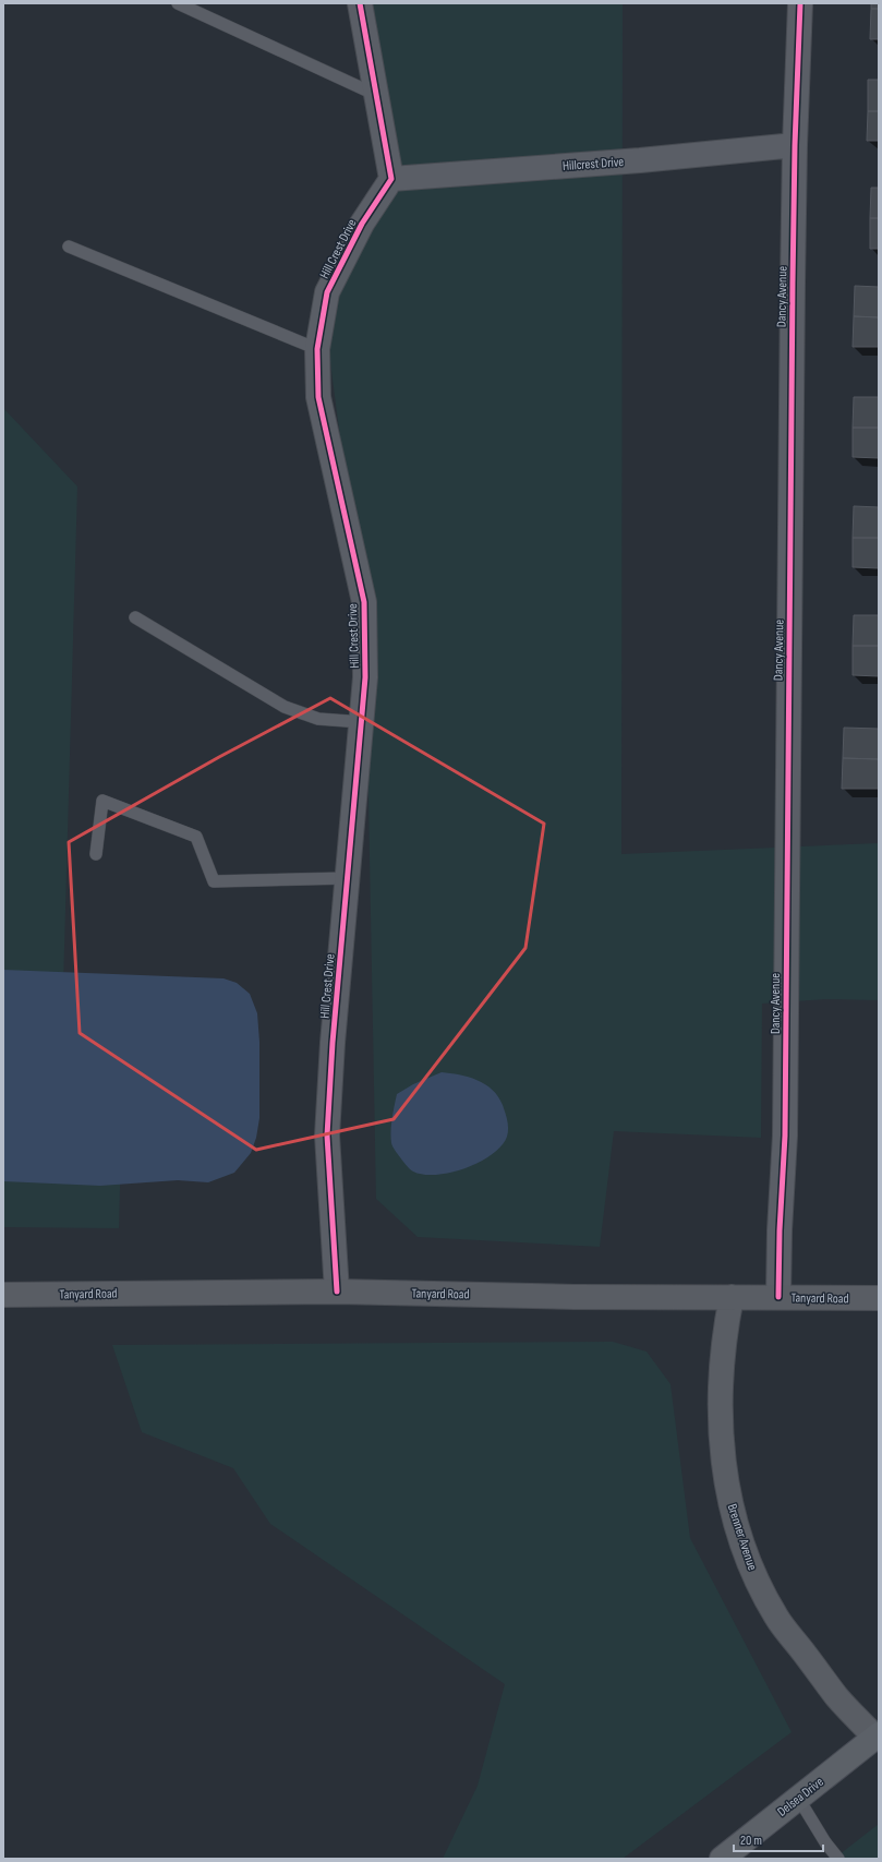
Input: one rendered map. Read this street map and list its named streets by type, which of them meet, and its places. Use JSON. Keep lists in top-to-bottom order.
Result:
{
  "streets": {
    "main road": ["Delsea Drive"],
    "street": [
      "Hillcrest Drive",
      "Hill Crest Drive",
      "Dancy Avenue",
      "Tanyard Road",
      "Brenner Avenue"
    ]
  },
  "crossings": [
    ["Hillcrest Drive", "Hill Crest Drive"],
    ["Hillcrest Drive", "Dancy Avenue"],
    ["Hill Crest Drive", "Tanyard Road"],
    ["Dancy Avenue", "Tanyard Road"],
    ["Tanyard Road", "Brenner Avenue"],
    ["Brenner Avenue", "Delsea Drive"]
  ],
  "scale_bar": "20 m"
}
